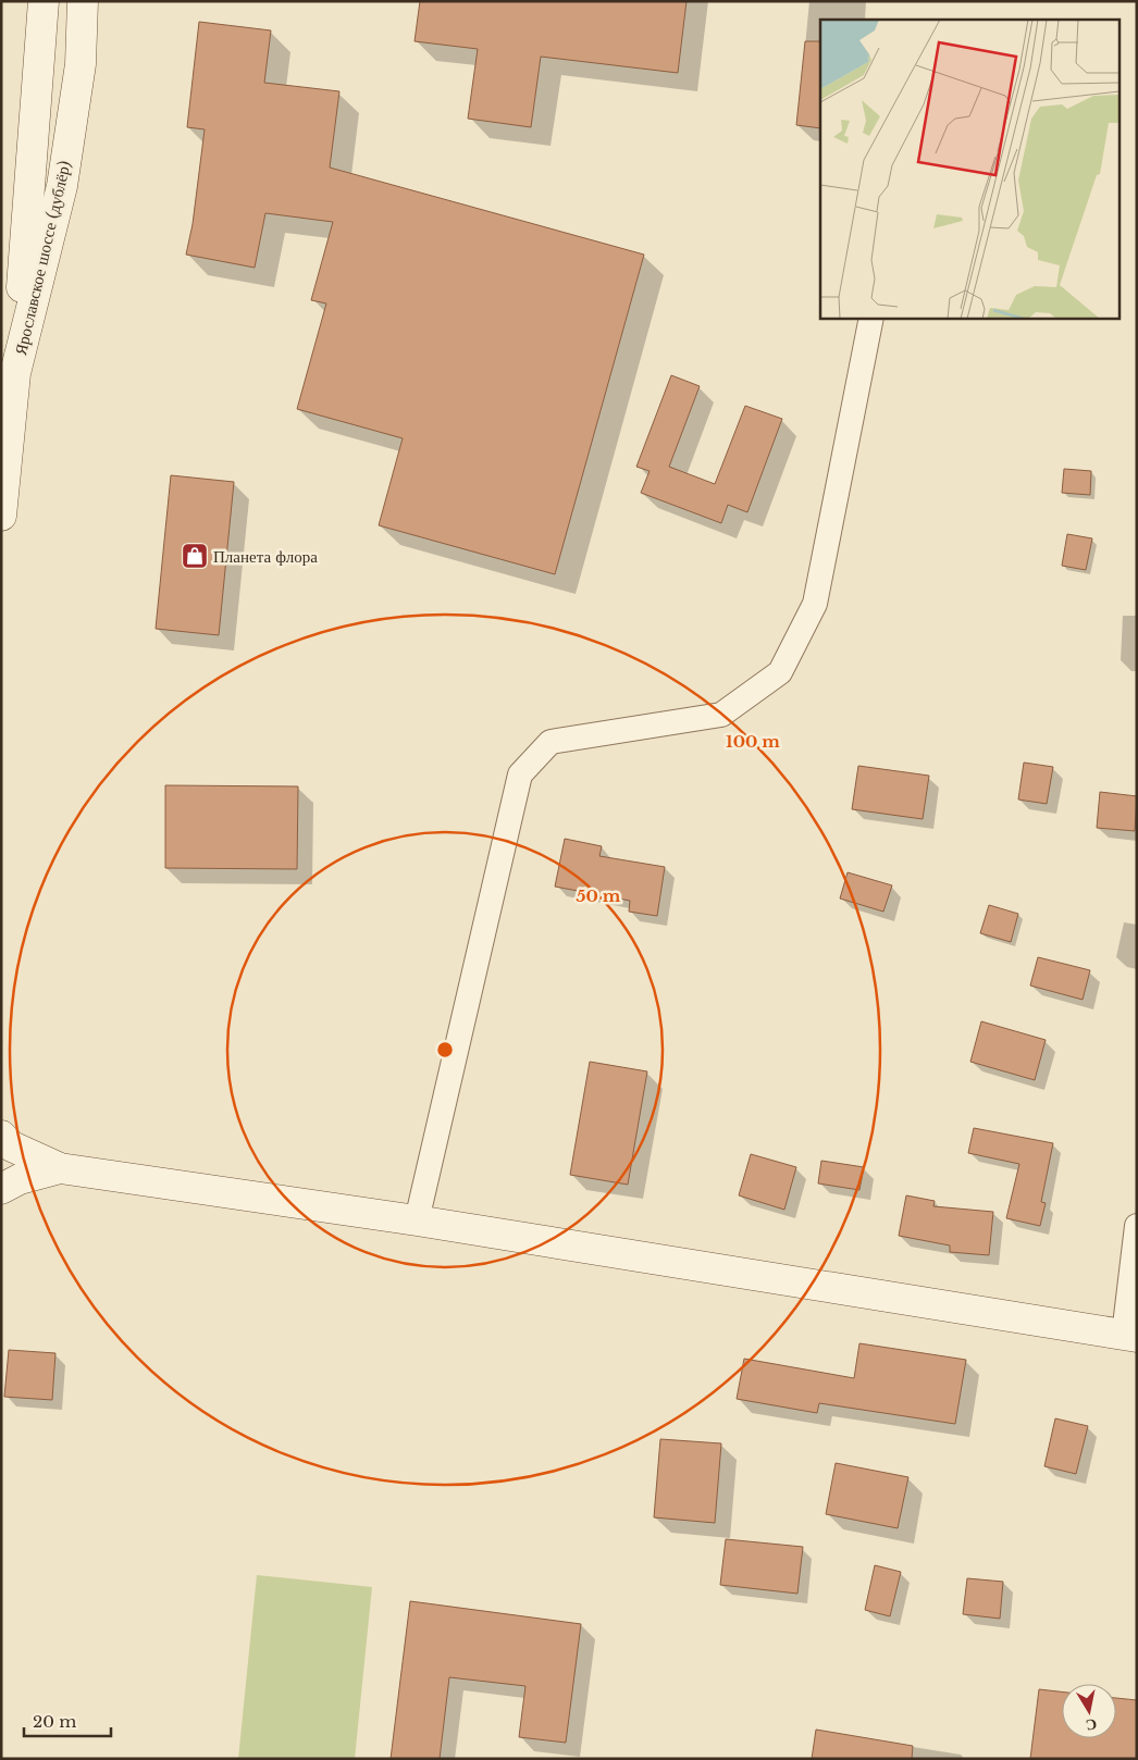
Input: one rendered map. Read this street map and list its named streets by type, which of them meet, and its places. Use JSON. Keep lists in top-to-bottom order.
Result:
{
  "streets": {
    "street": ["Ярославское шоссе (дублёр)"]
  },
  "places": {
    "shop": ["Планета флора"]
  },
  "scale_bar": "20 m",
  "north": "bottom",
  "rings": ["100 m", "50 m"]
}
